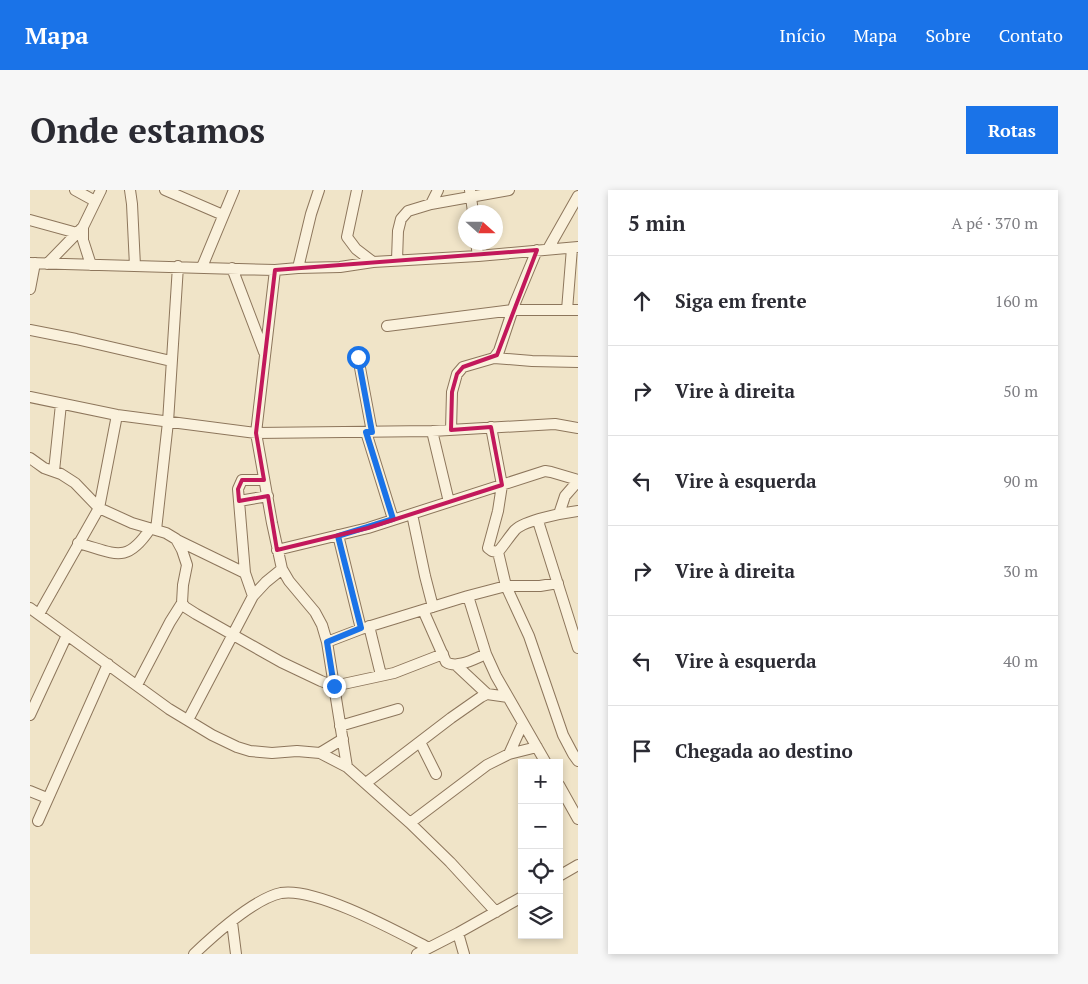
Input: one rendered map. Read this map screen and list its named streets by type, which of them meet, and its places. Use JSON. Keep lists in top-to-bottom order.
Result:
{
  "north": "right",
  "page": {
    "header": "Mapa",
    "nav": [
      "Início",
      "Mapa",
      "Sobre",
      "Contato"
    ],
    "buttons": "Rotas",
    "title": "Onde estamos",
    "heading": ["5 min", "A pé · 370 m"],
    "list": [
      ["Siga em frente", "160 m"],
      ["Vire à direita", "50 m"],
      ["Vire à esquerda", "90 m"],
      ["Vire à direita", "30 m"],
      ["Vire à esquerda", "40 m"],
      "Chegada ao destino"
    ],
    "map_buttons": ["+", "−"]
  }
}
